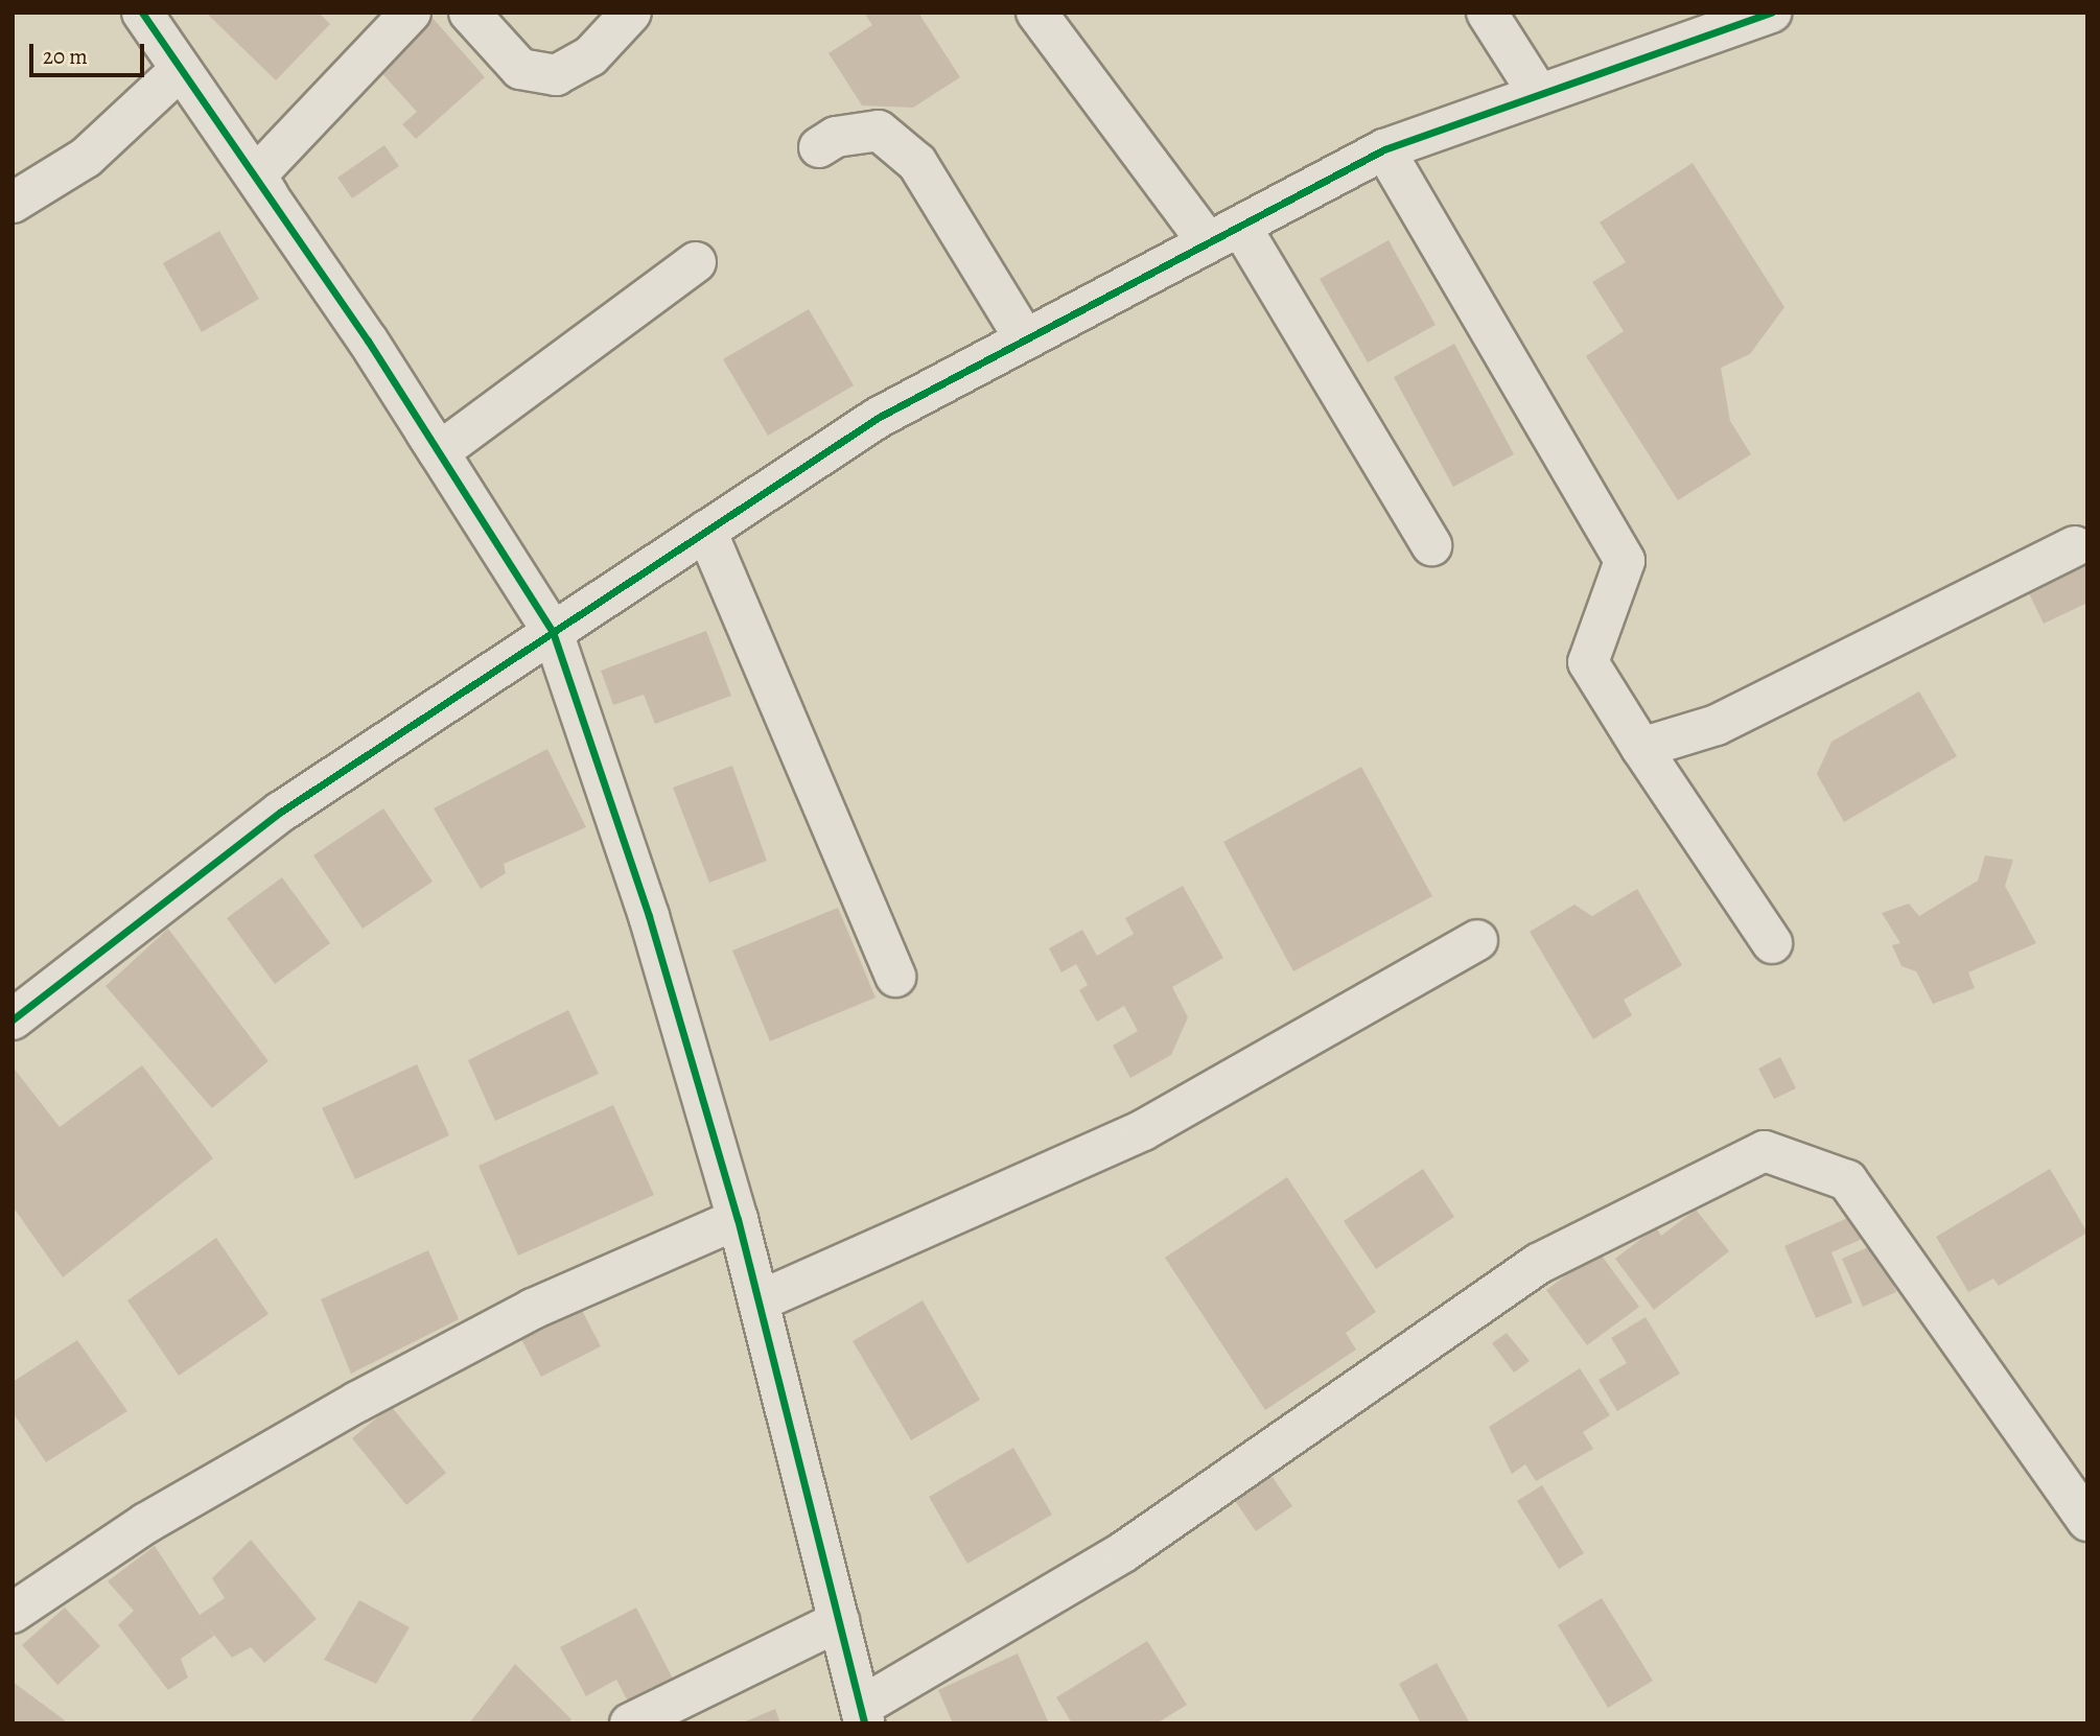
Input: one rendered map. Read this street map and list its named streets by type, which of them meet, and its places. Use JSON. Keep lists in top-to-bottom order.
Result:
{
  "scale_bar": "20 m"
}
